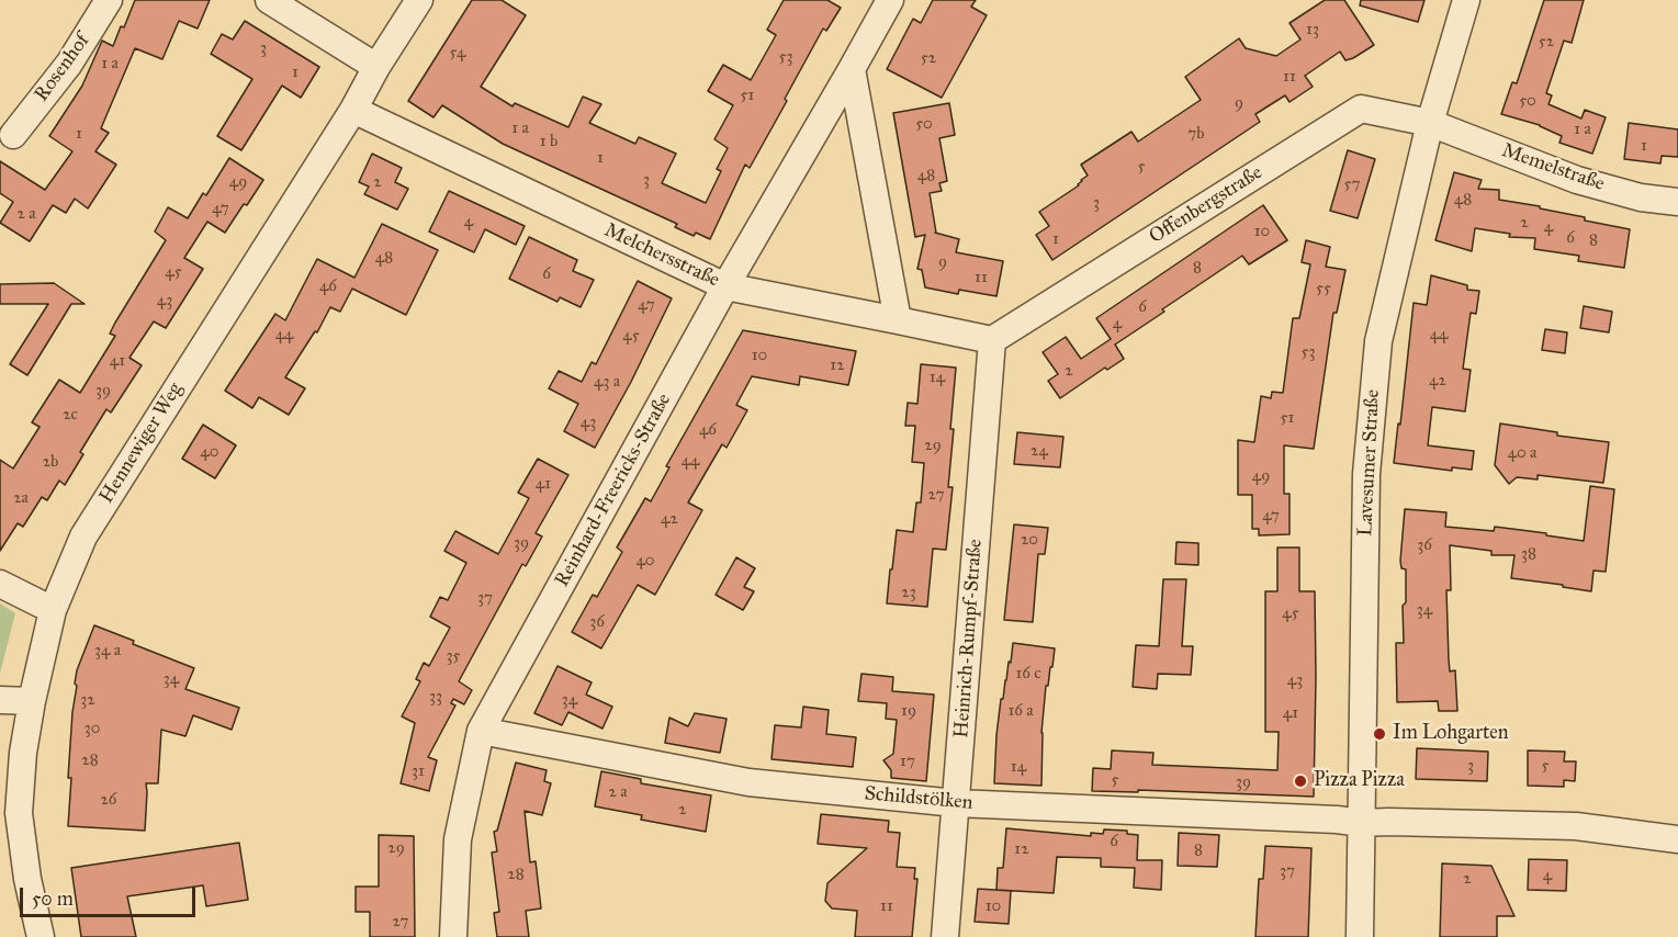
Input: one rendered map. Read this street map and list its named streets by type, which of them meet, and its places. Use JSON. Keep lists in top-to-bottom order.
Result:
{
  "streets": {
    "street": [
      "Rosenhof",
      "Memelstraße",
      "Offenbergstraße",
      "Melchersstraße",
      "Hennewiger Weg",
      "Lavesumer Straße",
      "Reinhard-Freericks-Straße",
      "Heinrich-Rumpf-Straße",
      "Schildstölken"
    ]
  },
  "crossings": [
    ["Memelstraße", "Offenbergstraße"],
    ["Memelstraße", "Lavesumer Straße"],
    ["Offenbergstraße", "Melchersstraße"],
    ["Offenbergstraße", "Lavesumer Straße"],
    ["Offenbergstraße", "Heinrich-Rumpf-Straße"],
    ["Melchersstraße", "Hennewiger Weg"],
    ["Melchersstraße", "Reinhard-Freericks-Straße"],
    ["Melchersstraße", "Heinrich-Rumpf-Straße"],
    ["Lavesumer Straße", "Schildstölken"],
    ["Reinhard-Freericks-Straße", "Schildstölken"],
    ["Heinrich-Rumpf-Straße", "Schildstölken"]
  ],
  "places": ["Im Lohgarten", "Pizza Pizza"],
  "house_numbers": [
    "13",
    "52",
    "3",
    "54",
    "53",
    "52",
    "1 a",
    "1",
    "11",
    "51",
    "50",
    "9",
    "50",
    "1 a",
    "1 a",
    "1",
    "7b",
    "1 b",
    "1",
    "1",
    "5",
    "48",
    "3",
    "49",
    "2",
    "57",
    "48",
    "3",
    "47",
    "2 a",
    "4",
    "2",
    "4",
    "10",
    "6",
    "1",
    "8",
    "48",
    "9",
    "8",
    "45",
    "6",
    "11",
    "46",
    "55",
    "43",
    "47",
    "6",
    "4",
    "44",
    "44",
    "45",
    "53",
    "10",
    "41",
    "12",
    "2",
    "14",
    "42",
    "43 a",
    "39",
    "2c",
    "51",
    "43",
    "46",
    "29",
    "24",
    "40",
    "40 a",
    "44",
    "2b",
    "49",
    "41",
    "27",
    "2a",
    "47",
    "42",
    "20",
    "39",
    "36",
    "38",
    "40",
    "23",
    "37",
    "34",
    "45",
    "36",
    "34 a",
    "35",
    "16 c",
    "34",
    "43",
    "33",
    "32",
    "34",
    "19",
    "16 a",
    "41",
    "30",
    "28",
    "17",
    "3",
    "5",
    "14",
    "31",
    "5",
    "39",
    "2 a",
    "26",
    "2",
    "6",
    "29",
    "12",
    "8",
    "37",
    "28",
    "4",
    "2",
    "11",
    "10",
    "27"
  ],
  "scale_bar": "50 m"
}
